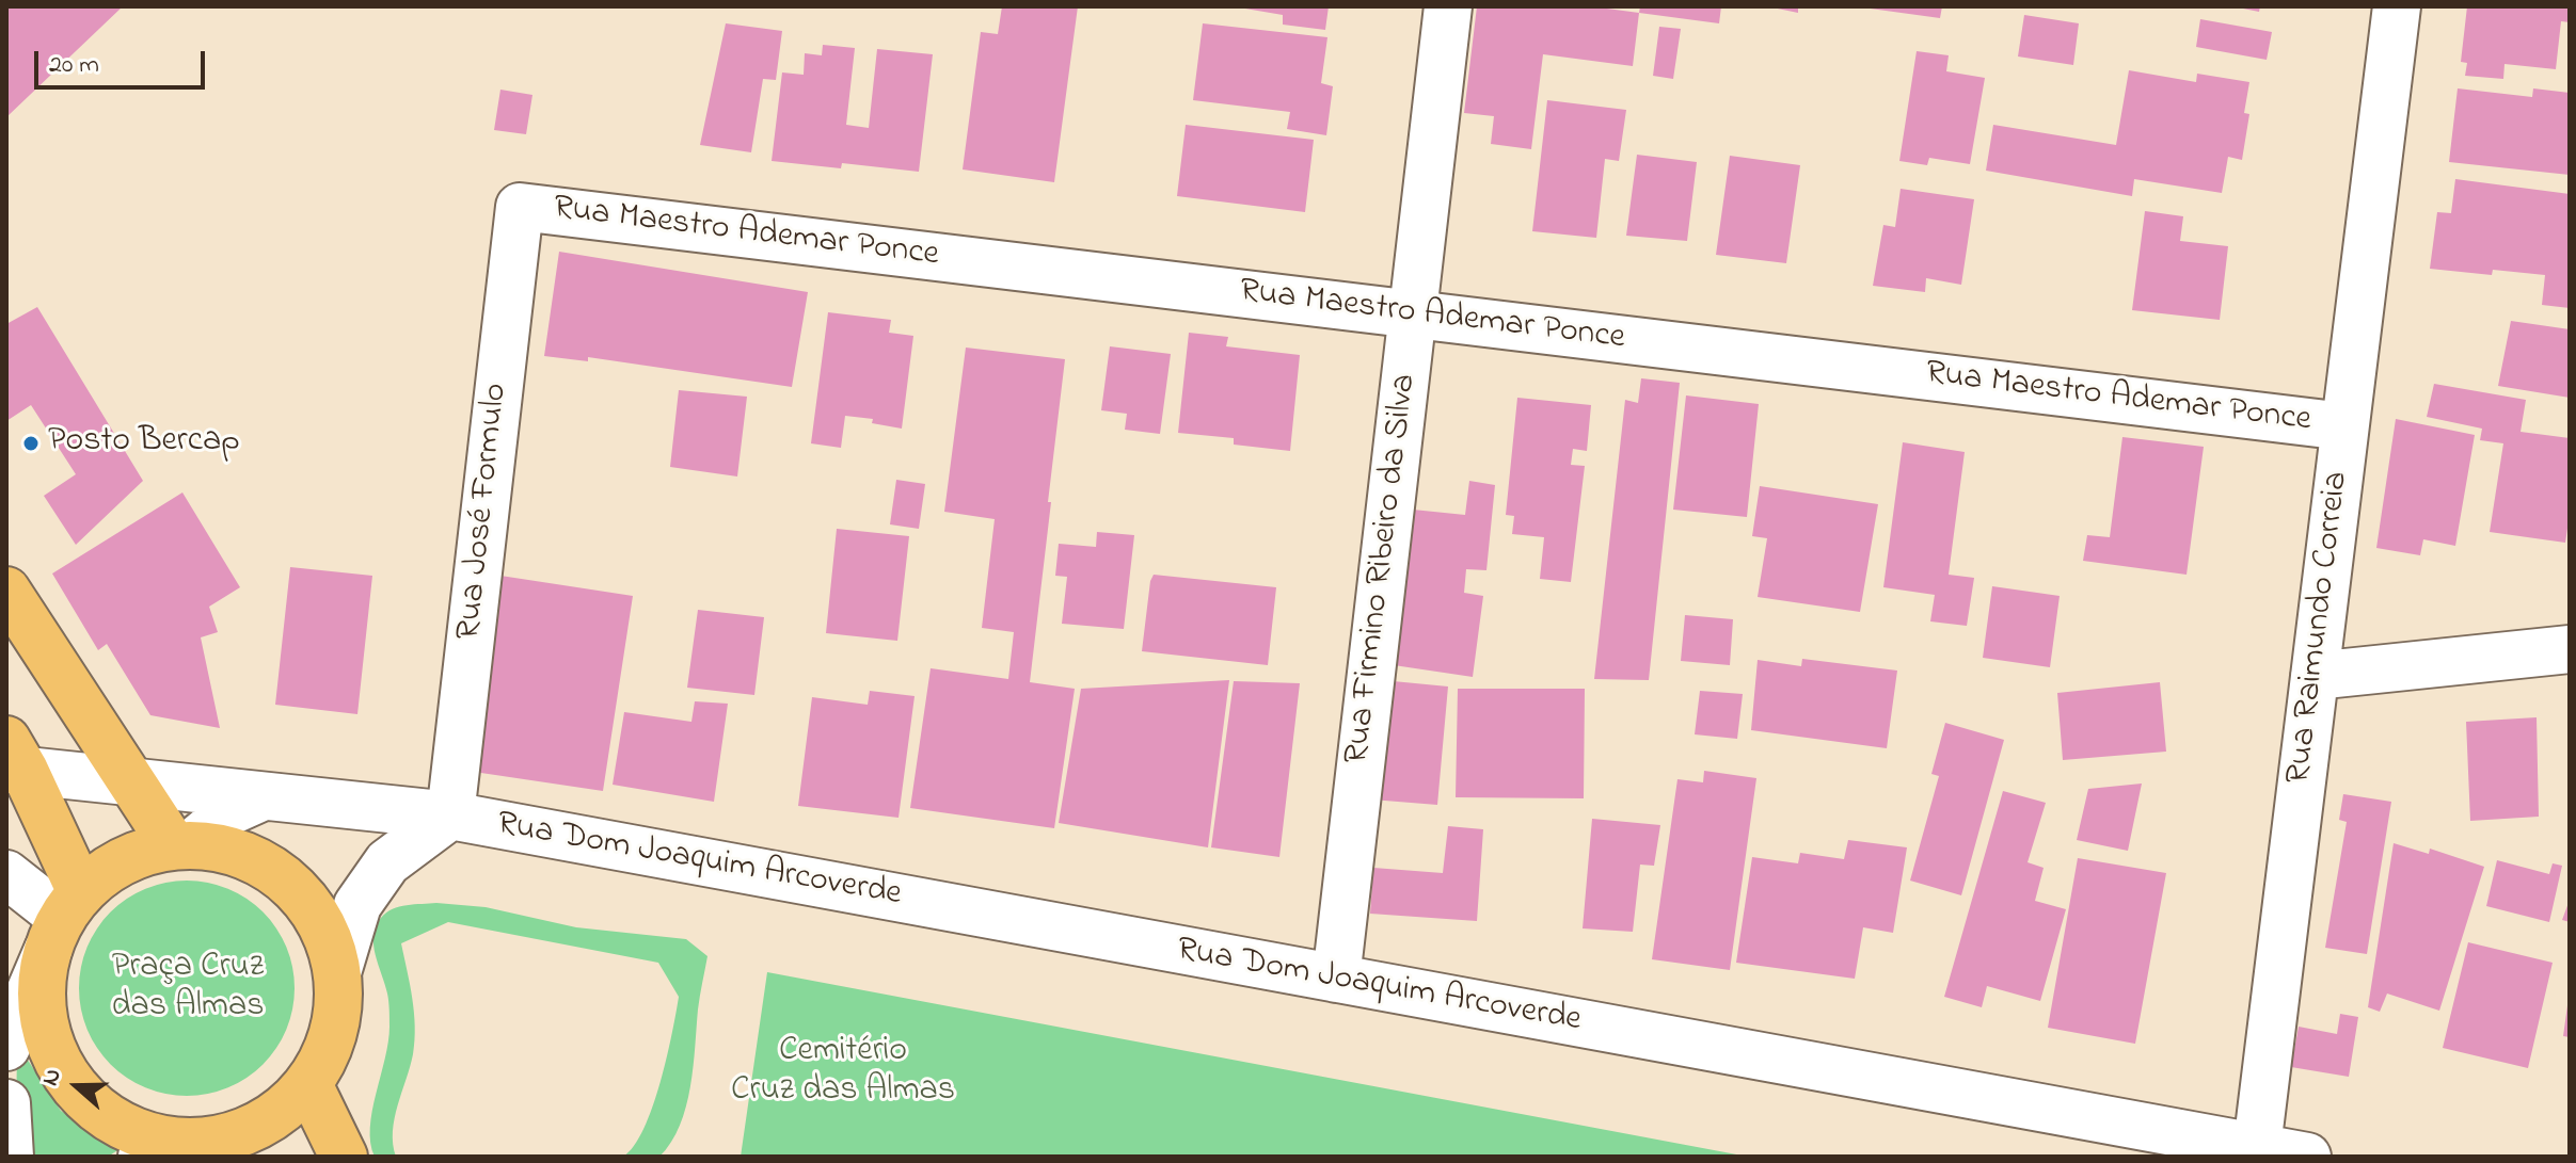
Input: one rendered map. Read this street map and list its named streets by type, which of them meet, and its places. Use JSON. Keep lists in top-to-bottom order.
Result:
{
  "streets": {
    "street": [
      "Rua Maestro Ademar Ponce",
      "Rua José Formulo",
      "Rua Firmino Ribeiro da Silva",
      "Rua Raimundo Correia",
      "Rua Dom Joaquim Arcoverde"
    ]
  },
  "crossings": [
    ["Rua Maestro Ademar Ponce", "Rua José Formulo"],
    ["Rua Maestro Ademar Ponce", "Rua Firmino Ribeiro da Silva"],
    ["Rua Maestro Ademar Ponce", "Rua Raimundo Correia"],
    ["Rua José Formulo", "Rua Dom Joaquim Arcoverde"],
    ["Rua Firmino Ribeiro da Silva", "Rua Dom Joaquim Arcoverde"],
    ["Rua Raimundo Correia", "Rua Dom Joaquim Arcoverde"]
  ],
  "parks": ["Praça Cruz das Almas", "Cemitério Cruz das Almas"],
  "places": ["Posto Bercap"],
  "scale_bar": "20 m",
  "north": "left"
}
